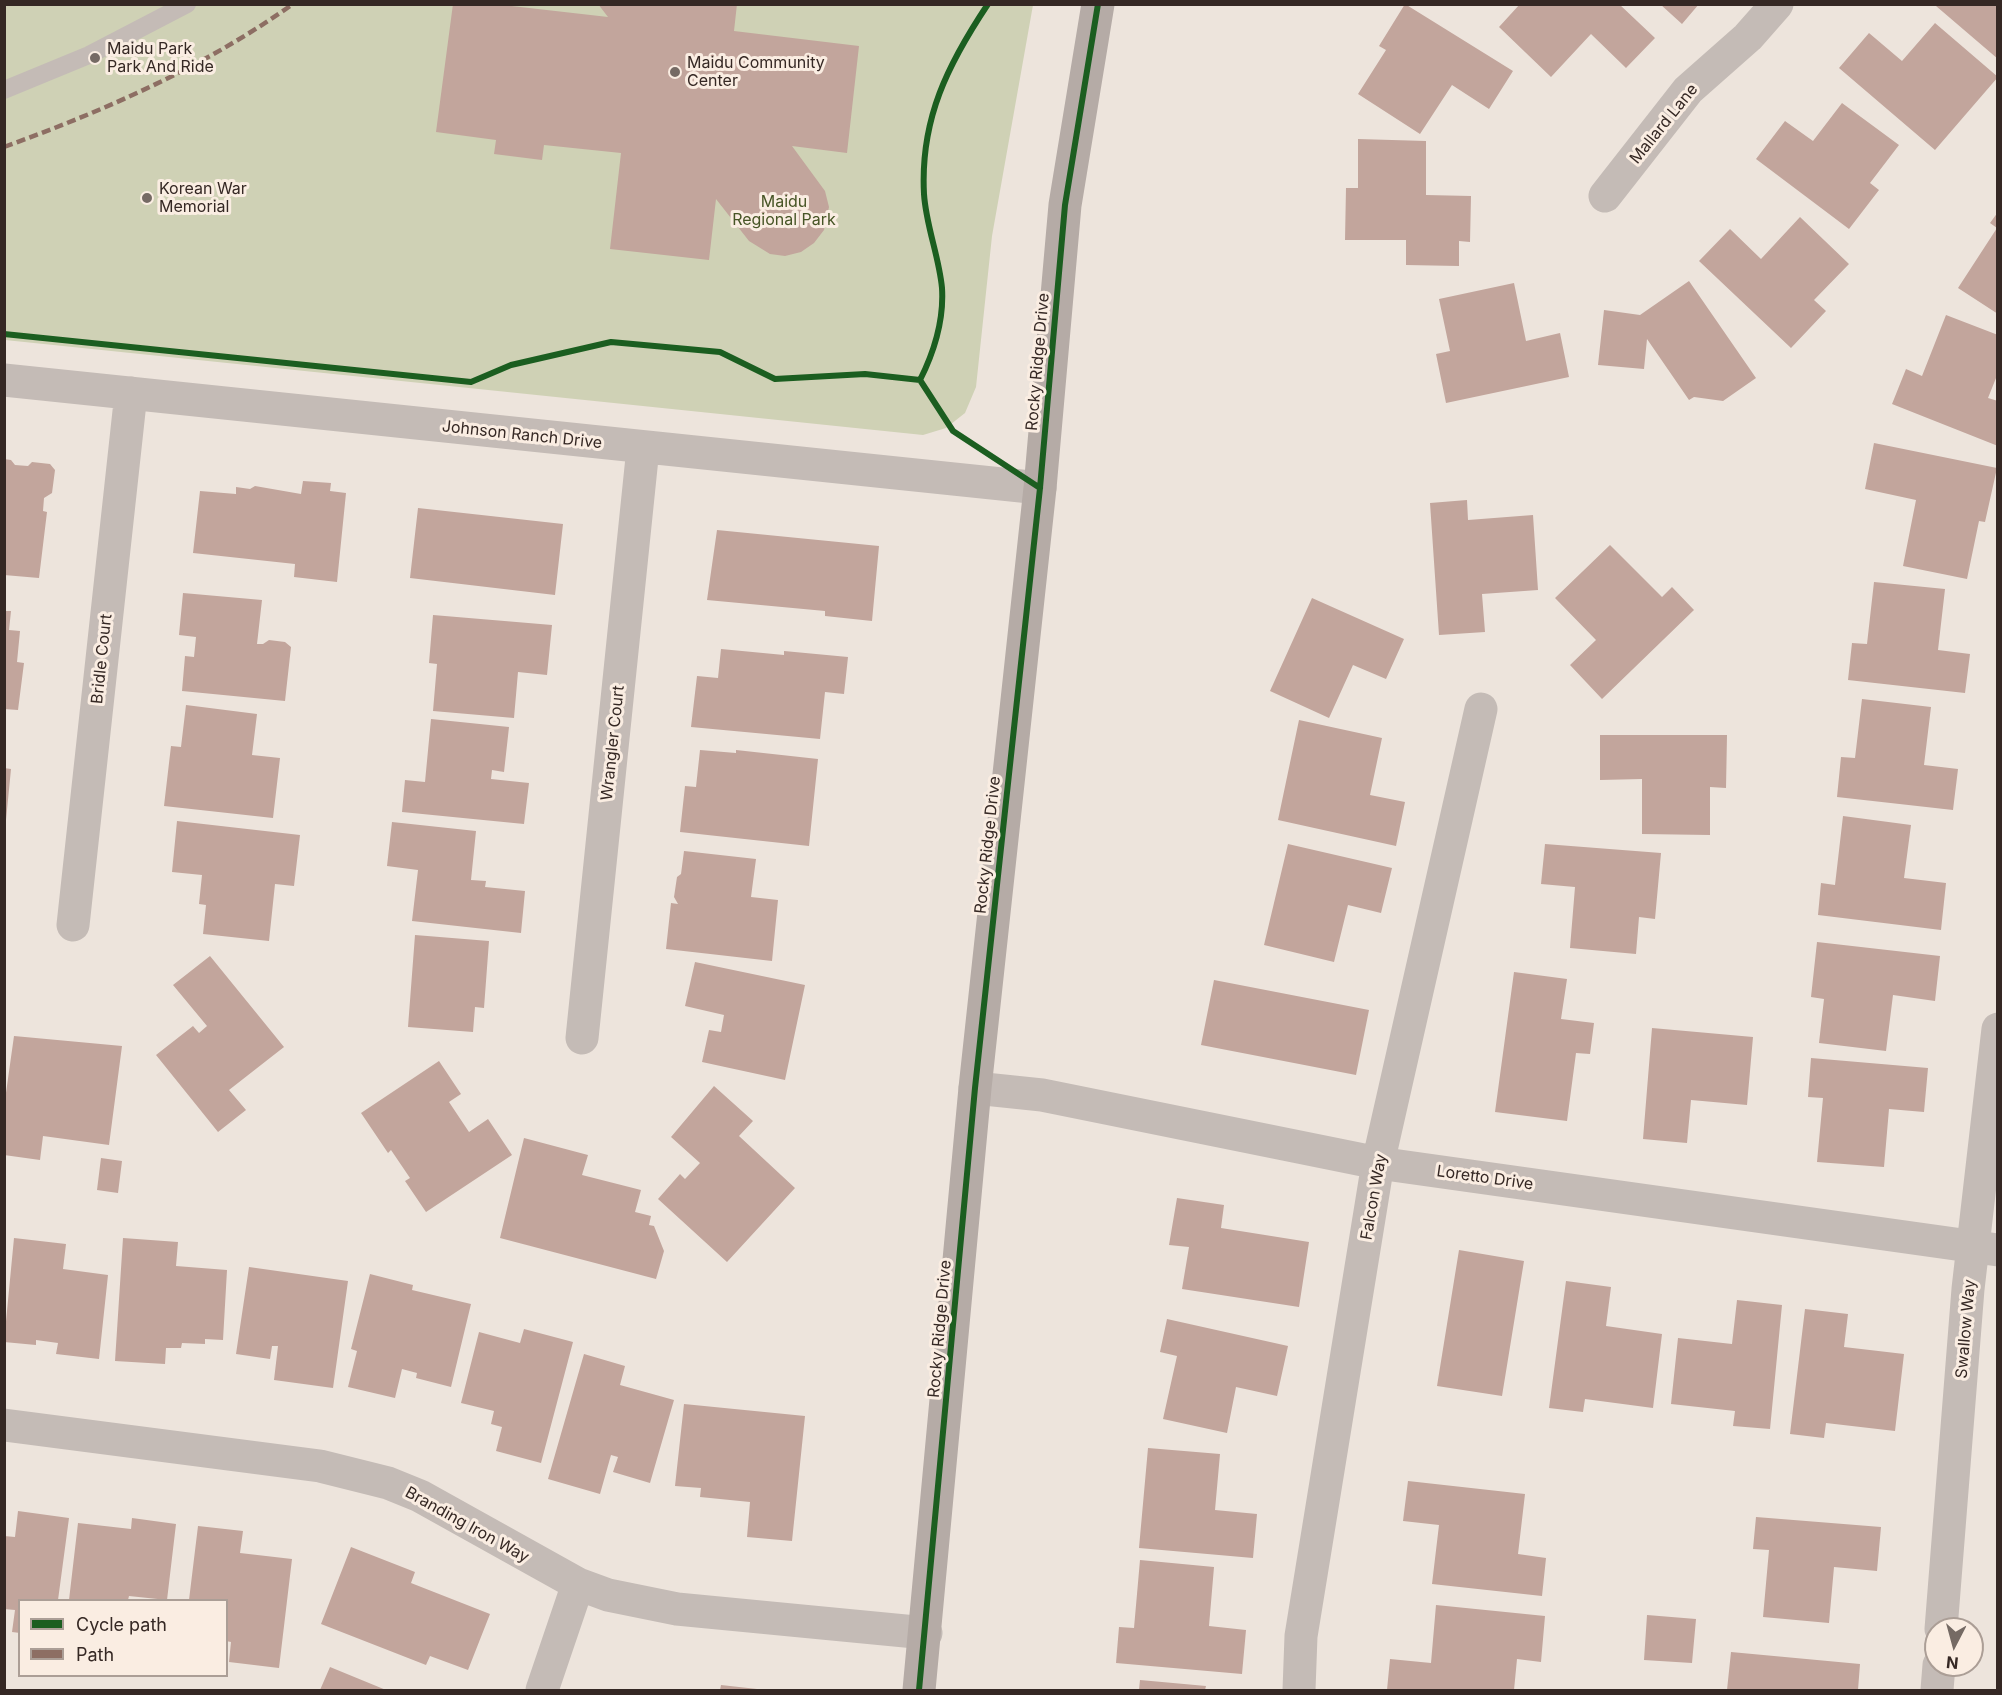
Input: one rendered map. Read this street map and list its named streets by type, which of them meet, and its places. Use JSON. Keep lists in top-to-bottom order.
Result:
{
  "streets": {
    "main road": ["Rocky Ridge Drive"],
    "street": [
      "Mallard Lane",
      "Johnson Ranch Drive",
      "Bridle Court",
      "Wrangler Court",
      "Loretto Drive",
      "Falcon Way",
      "Swallow Way",
      "Branding Iron Way"
    ]
  },
  "crossings": [
    ["Rocky Ridge Drive", "Johnson Ranch Drive"],
    ["Rocky Ridge Drive", "Loretto Drive"],
    ["Rocky Ridge Drive", "Branding Iron Way"],
    ["Johnson Ranch Drive", "Bridle Court"],
    ["Johnson Ranch Drive", "Wrangler Court"],
    ["Loretto Drive", "Falcon Way"],
    ["Loretto Drive", "Swallow Way"]
  ],
  "parks": ["Maidu Regional Park"],
  "places": ["Maidu Park Park And Ride", "Maidu Community Center", "Korean War Memorial"],
  "legend": ["Cycle path", "Path"],
  "north": "bottom"
}
